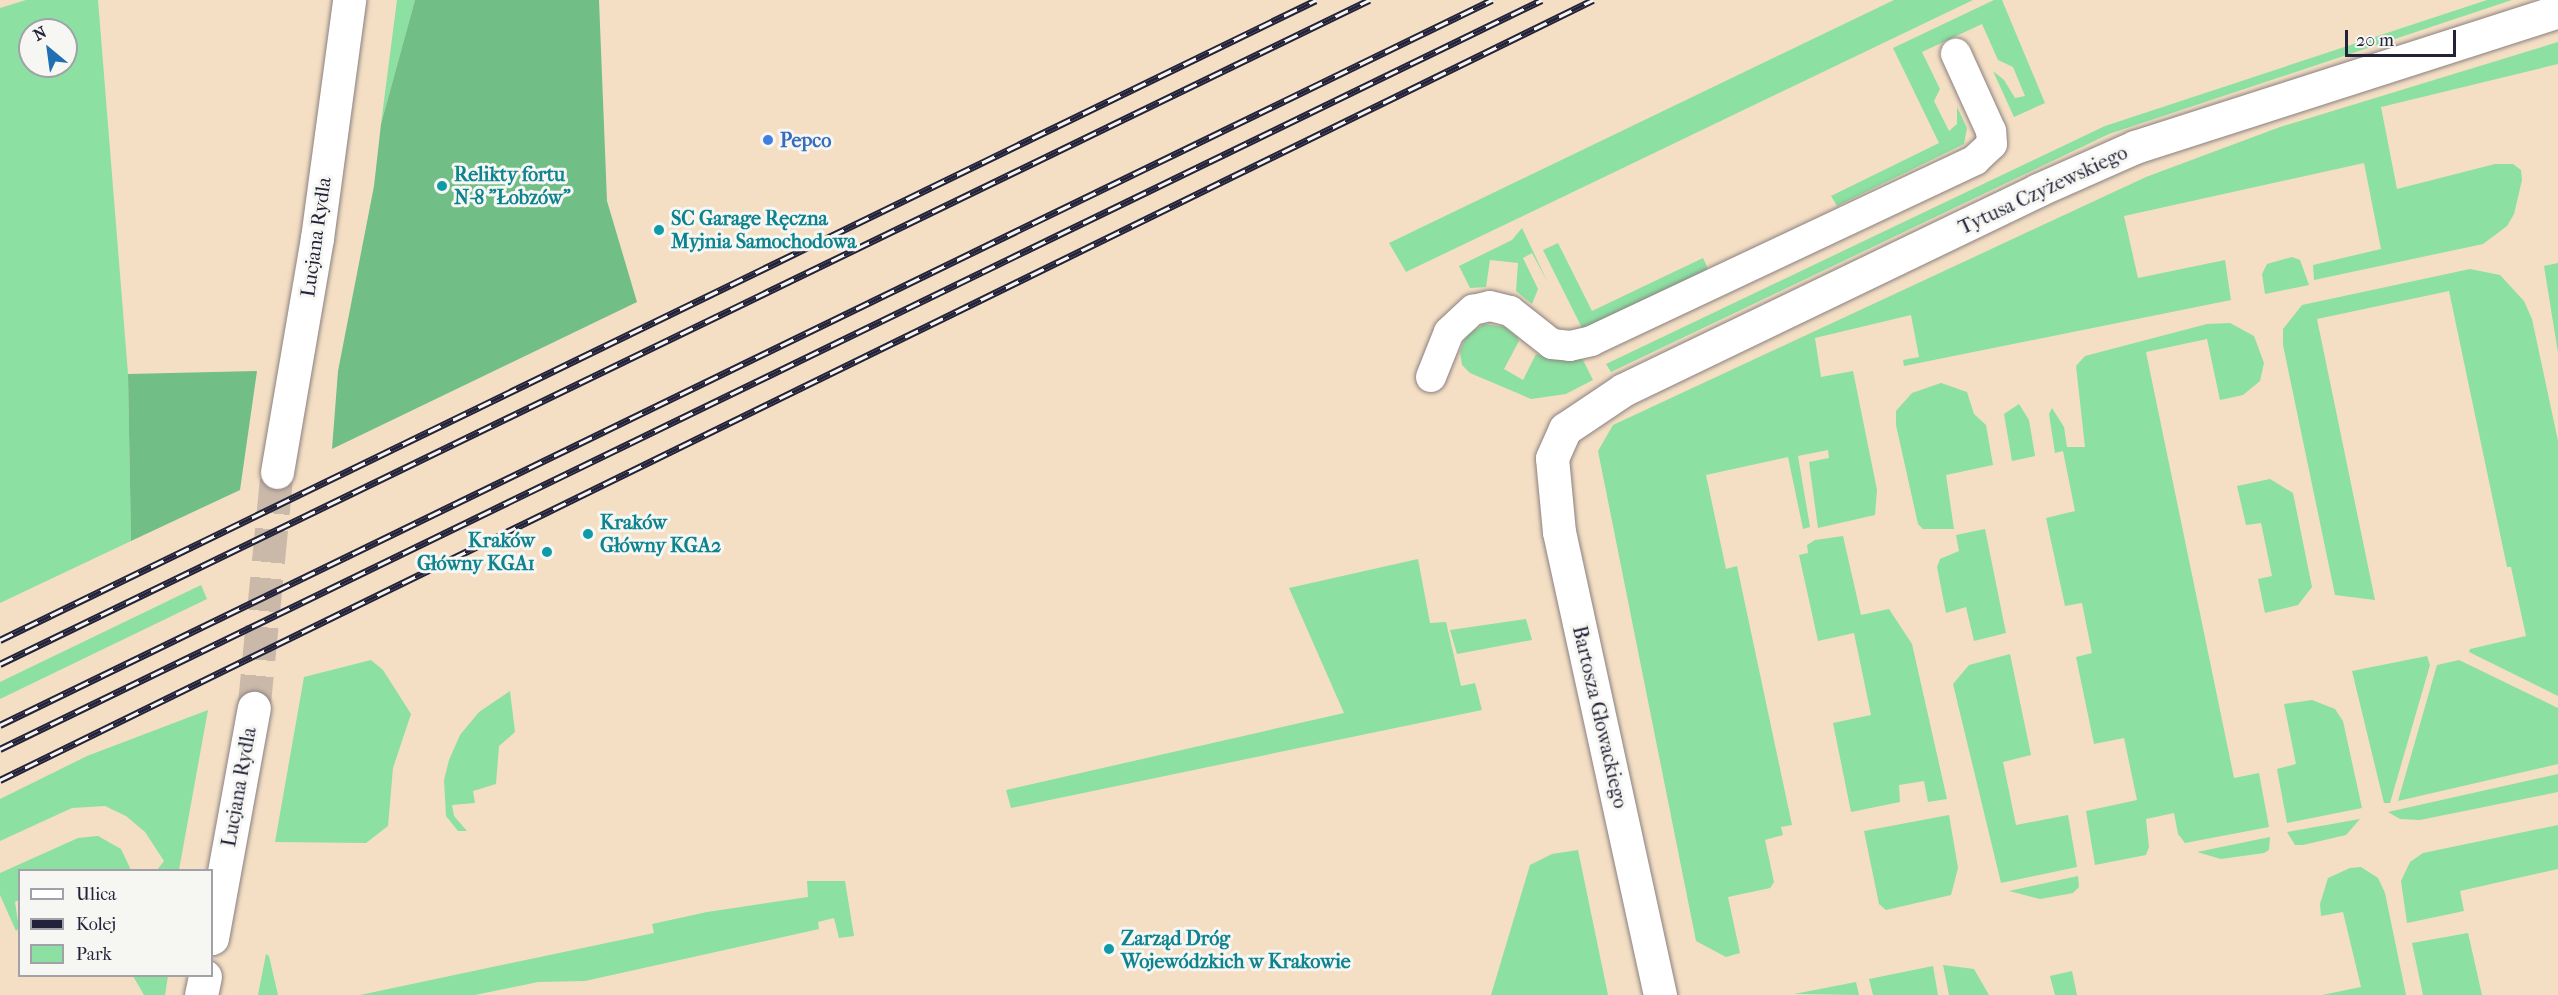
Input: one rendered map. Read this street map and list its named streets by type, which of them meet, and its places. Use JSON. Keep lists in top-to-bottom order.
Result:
{
  "streets": {
    "street": ["Tytusa Czyżewskiego", "Lucjana Rydla", "Bartosza Głowackiego"]
  },
  "crossings": [
    ["Tytusa Czyżewskiego", "Bartosza Głowackiego"]
  ],
  "places": [
    "Pepco",
    "Relikty fortu N-8 \"Łobzów\"",
    "SC Garage Ręczna Myjnia Samochodowa",
    "Kraków Główny KGA2",
    "Kraków Główny KGA1",
    "Zarząd Dróg Wojewódzkich w Krakowie"
  ],
  "legend": ["Ulica", "Kolej", "Park"],
  "scale_bar": "20 m",
  "north": "top left"
}
